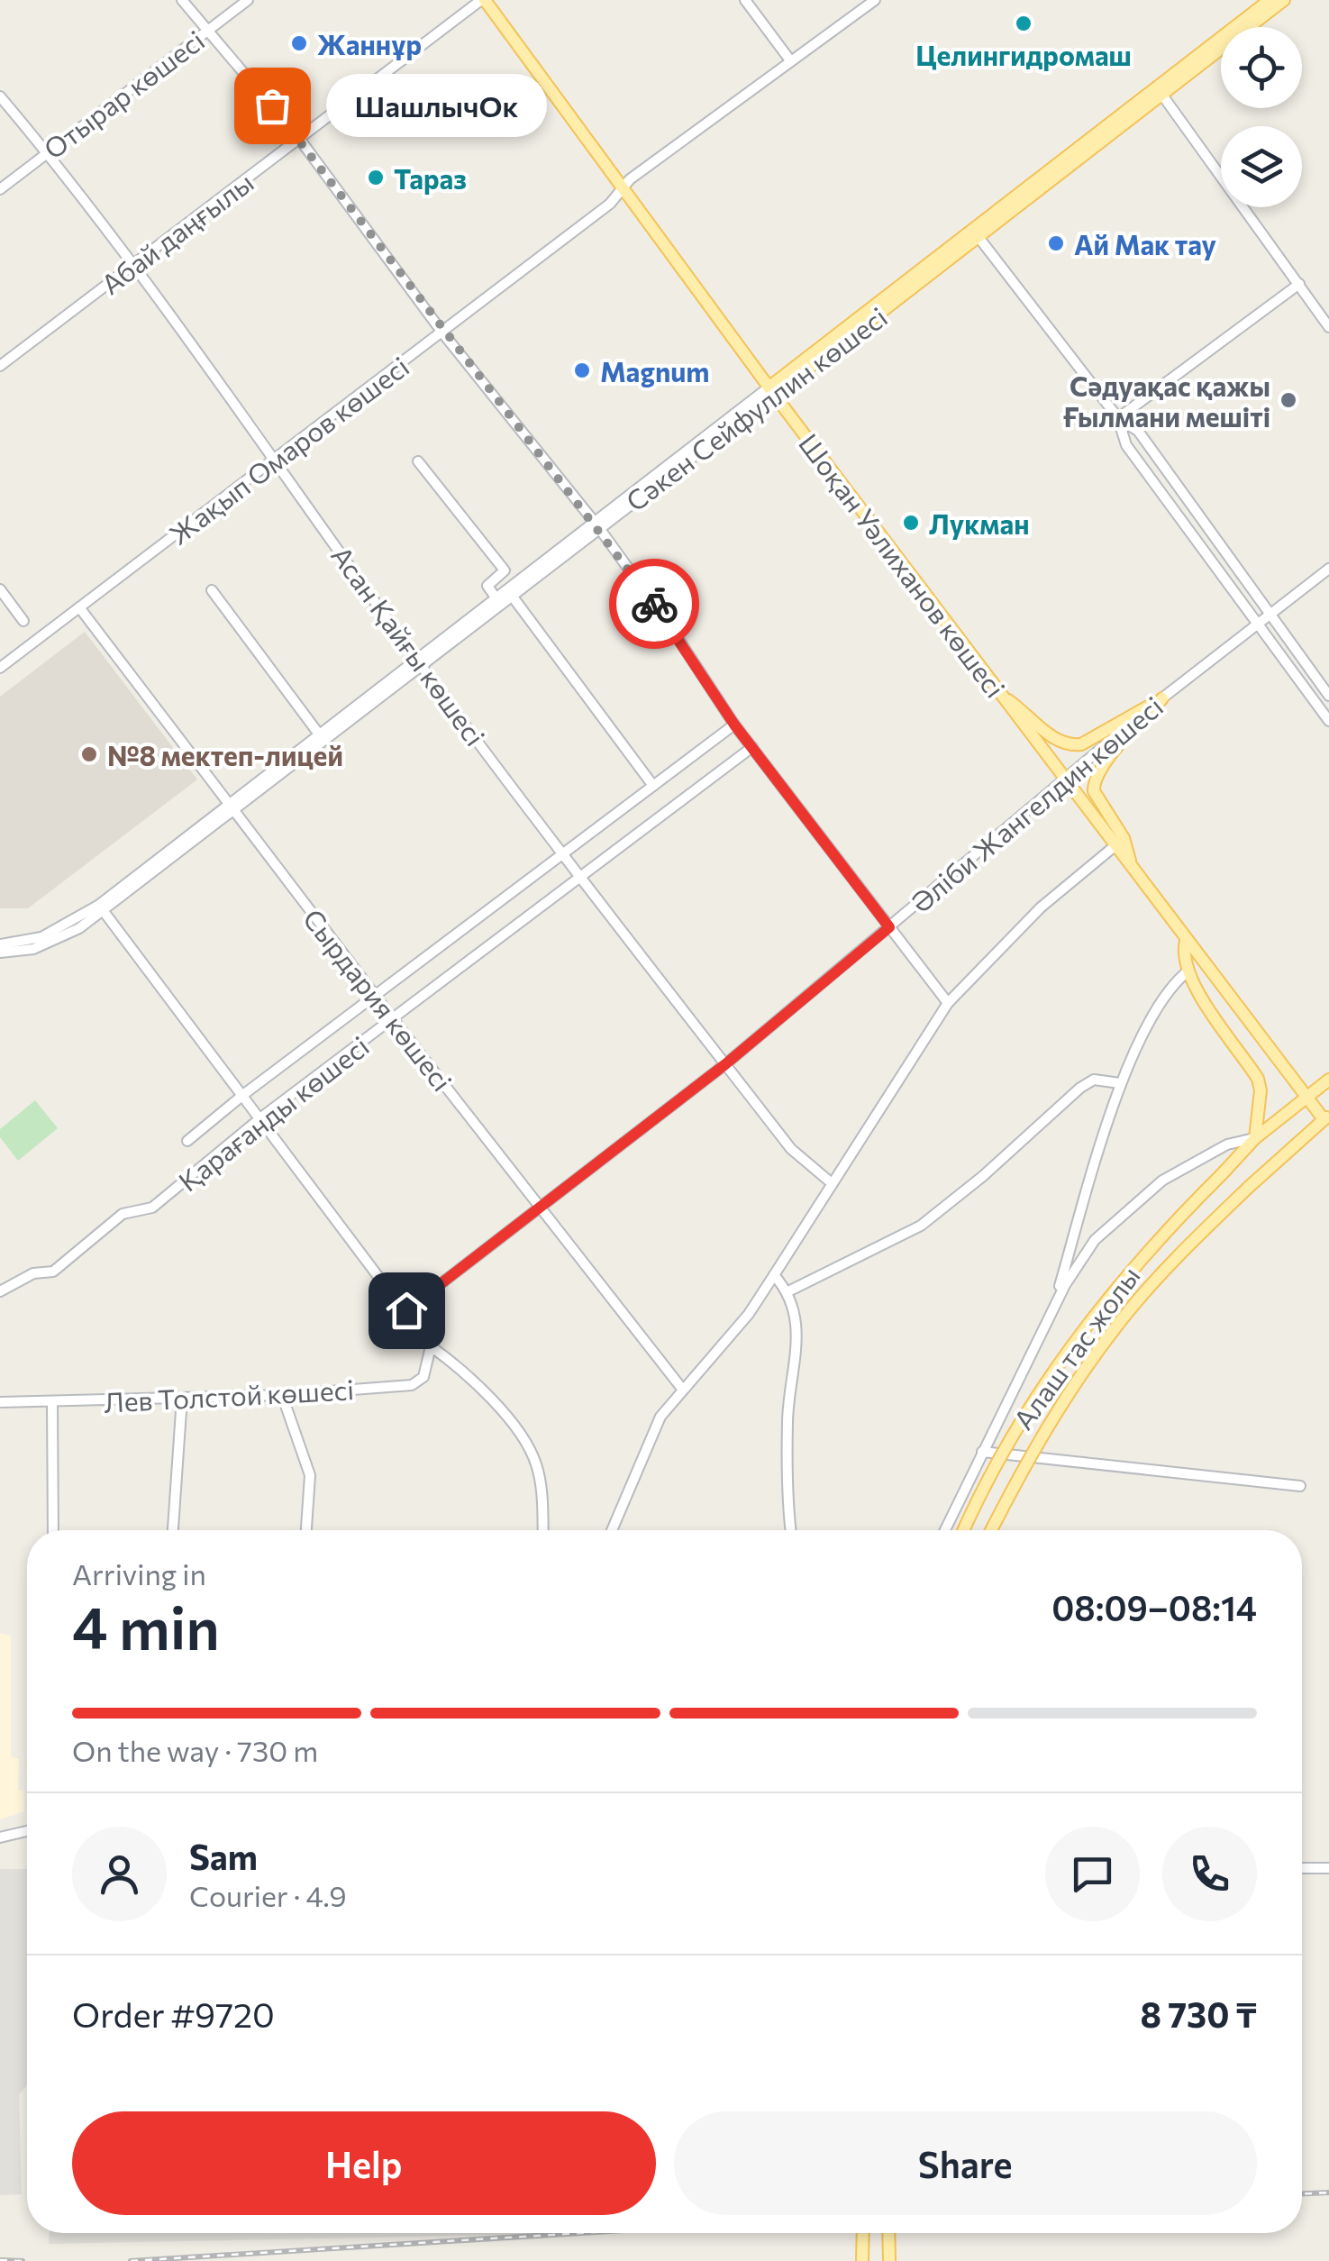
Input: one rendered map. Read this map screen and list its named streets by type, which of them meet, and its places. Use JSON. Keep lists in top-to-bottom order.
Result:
{
  "streets": {
    "main road": ["Сәкен Сейфуллин көшесі", "Шоқан Уәлиханов көшесі", "Алаш тас жолы"],
    "street": [
      "Отырар көшесі",
      "Абай даңғылы",
      "Жақып Омаров көшесі",
      "Асан Қайғы көшесі",
      "Әліби Жангелдин көшесі",
      "Сырдария көшесі",
      "Қарағанды көшесі",
      "Лев Толстой көшесі"
    ]
  },
  "crossings": [
    ["Отырар көшесі", "Асан Қайғы көшесі"],
    ["Абай даңғылы", "Шоқан Уәлиханов көшесі"],
    ["Абай даңғылы", "Асан Қайғы көшесі"],
    ["Сәкен Сейфуллин көшесі", "Шоқан Уәлиханов көшесі"],
    ["Сәкен Сейфуллин көшесі", "Асан Қайғы көшесі"],
    ["Сәкен Сейфуллин көшесі", "Сырдария көшесі"],
    ["Жақып Омаров көшесі", "Шоқан Уәлиханов көшесі"],
    ["Жақып Омаров көшесі", "Асан Қайғы көшесі"],
    ["Жақып Омаров көшесі", "Сырдария көшесі"],
    ["Шоқан Уәлиханов көшесі", "Әліби Жангелдин көшесі"],
    ["Шоқан Уәлиханов көшесі", "Алаш тас жолы"],
    ["Асан Қайғы көшесі", "Әліби Жангелдин көшесі"],
    ["Асан Қайғы көшесі", "Қарағанды көшесі"],
    ["Әліби Жангелдин көшесі", "Сырдария көшесі"],
    ["Сырдария көшесі", "Қарағанды көшесі"]
  ],
  "places": [
    "Целингидромаш",
    "Жаннұр",
    "ШашлычОк",
    "Тараз",
    "Ай Мак тау",
    "Magnum",
    "Сәдуақас қажы Ғылмани мешіті",
    "Лукман",
    "№8 мектеп-лицей"
  ],
  "page": {
    "bubble": "ШашлычОк",
    "heading": ["4 min", "Arriving in", "08:09–08:14"],
    "panel": [
      "Sam",
      "Courier · 4.9",
      "Order #9720",
      "8 730 ₸"
    ],
    "bar": "On the way · 730 m",
    "buttons": ["Help", "Share"]
  }
}
